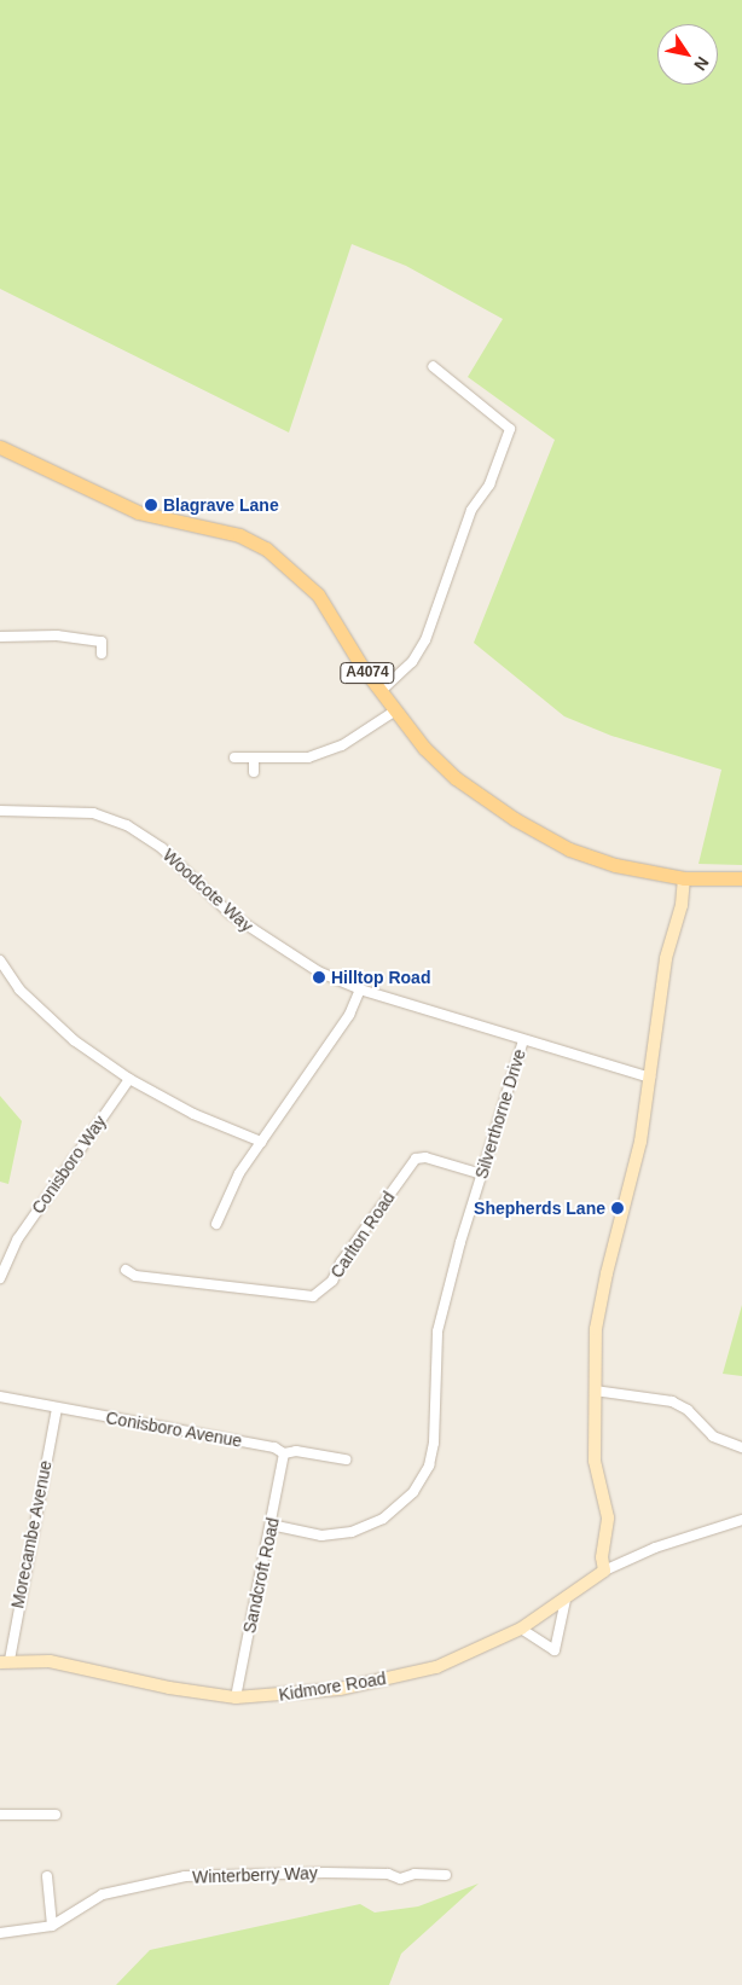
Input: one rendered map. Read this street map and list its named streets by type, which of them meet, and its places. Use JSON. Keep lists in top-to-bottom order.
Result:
{
  "streets": {
    "main road": ["A4074"],
    "street": [
      "Woodcote Way",
      "Silverthorne Drive",
      "Conisboro Way",
      "Carlton Road",
      "Conisboro Avenue",
      "Morecambe Avenue",
      "Sandcroft Road",
      "Kidmore Road",
      "Winterberry Way"
    ]
  },
  "crossings": [
    ["Woodcote Way", "Silverthorne Drive"],
    ["Silverthorne Drive", "Carlton Road"],
    ["Silverthorne Drive", "Sandcroft Road"],
    ["Conisboro Avenue", "Morecambe Avenue"],
    ["Conisboro Avenue", "Sandcroft Road"],
    ["Morecambe Avenue", "Kidmore Road"],
    ["Sandcroft Road", "Kidmore Road"]
  ],
  "places": ["Blagrave Lane", "Hilltop Road", "Shepherds Lane"],
  "north": "bottom right"
}
